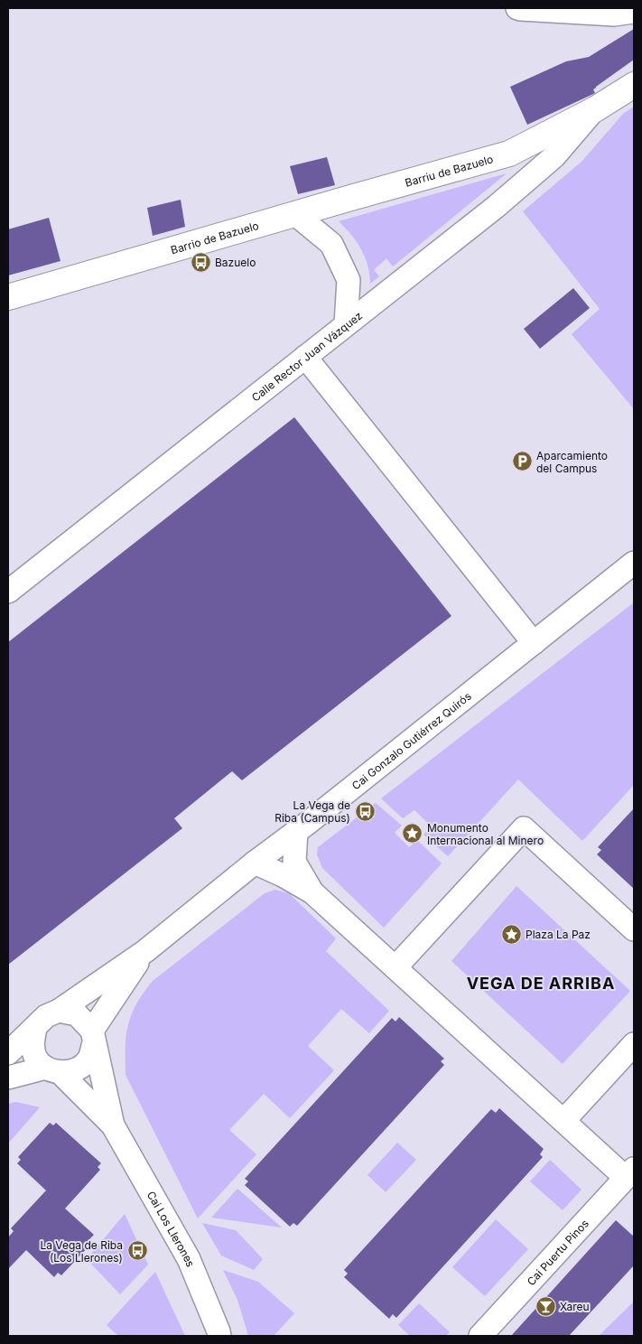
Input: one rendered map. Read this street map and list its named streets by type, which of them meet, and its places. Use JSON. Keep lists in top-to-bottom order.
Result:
{
  "streets": {
    "street": [
      "Barriu de Bazuelo",
      "Barrio de Bazuelo",
      "Calle Rector Juan Vázquez",
      "Cai Gonzalo Gutiérrez Quirós",
      "Cai Los Llerones",
      "Cai Puertu Pinos"
    ]
  },
  "crossings": [
    ["Barriu de Bazuelo", "Barrio de Bazuelo"],
    ["Barriu de Bazuelo", "Calle Rector Juan Vázquez"]
  ],
  "districts": ["VEGA DE ARRIBA"],
  "places": {
    "bus stop": ["Bazuelo", "La Vega de Riba (Campus)", "La Vega de Riba (Los Llerones)"],
    "parking": ["Aparcamiento del Campus"],
    "place": ["Monumento Internacional al Minero", "Plaza La Paz"],
    "bar": ["Xareu"]
  }
}
